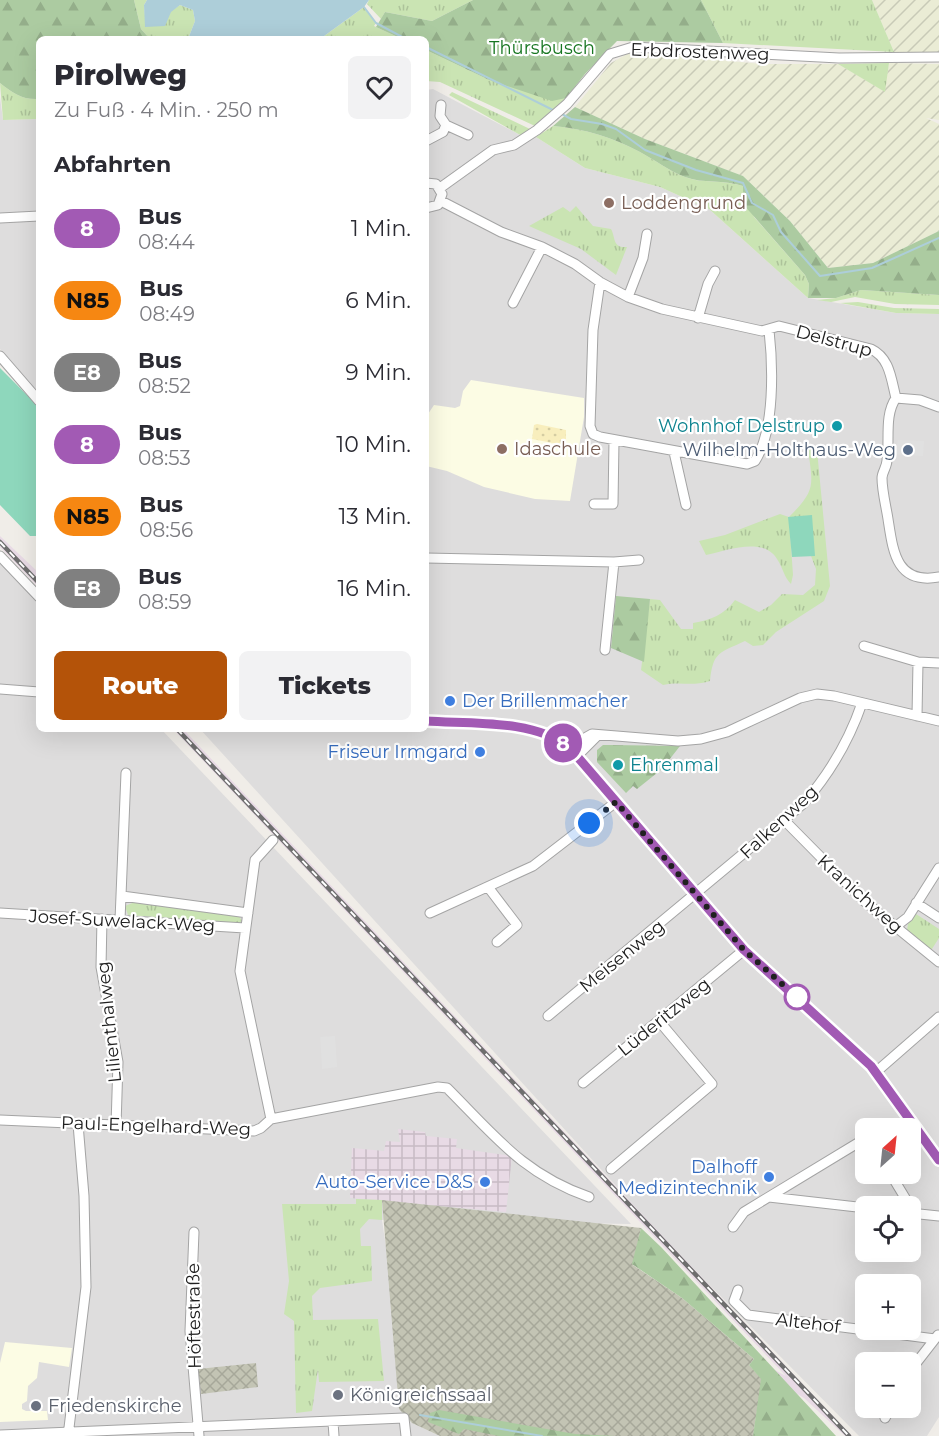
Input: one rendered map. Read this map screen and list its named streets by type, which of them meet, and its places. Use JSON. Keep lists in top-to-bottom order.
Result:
{
  "streets": {
    "street": [
      "Erbdrostenweg",
      "Delstrup",
      "Falkenweg",
      "Kranichweg",
      "Josef-Suwelack-Weg",
      "Meisenweg",
      "Lüderitzweg",
      "Lilienthalweg",
      "Paul-Engelhard-Weg",
      "Höftestraße",
      "Altehof"
    ]
  },
  "crossings": [
    ["Falkenweg", "Kranichweg"],
    ["Falkenweg", "Meisenweg"],
    ["Josef-Suwelack-Weg", "Lilienthalweg"],
    ["Lilienthalweg", "Paul-Engelhard-Weg"]
  ],
  "parks": ["Thürsbusch"],
  "places": [
    "Loddengrund",
    "Wohnhof Delstrup",
    "Idaschule",
    "Wilhelm-Holthaus-Weg",
    "Der Brillenmacher",
    "Friseur Irmgard",
    "Ehrenmal",
    "Dalhoff Medizintechnik",
    "Auto-Service D&S",
    "Königreichssaal",
    "Friedenskirche"
  ],
  "lines": ["bus line 8"],
  "north": "top right",
  "page": {
    "on_map": "8",
    "heading": [
      ["Pirolweg", "Zu Fuß · 4 Min. · 250 m"],
      "Abfahrten"
    ],
    "list": [
      {
        "mark": "8",
        "name": "Bus",
        "note": "08:44",
        "value": "1 Min."
      },
      {
        "mark": "N85",
        "name": "Bus",
        "note": "08:49",
        "value": "6 Min."
      },
      {
        "mark": "E8",
        "name": "Bus",
        "note": "08:52",
        "value": "9 Min."
      },
      {
        "mark": "8",
        "name": "Bus",
        "note": "08:53",
        "value": "10 Min."
      },
      {
        "mark": "N85",
        "name": "Bus",
        "note": "08:56",
        "value": "13 Min."
      },
      {
        "mark": "E8",
        "name": "Bus",
        "note": "08:59",
        "value": "16 Min."
      }
    ],
    "buttons": ["Route", "Tickets"],
    "map_buttons": ["+", "−"]
  }
}
